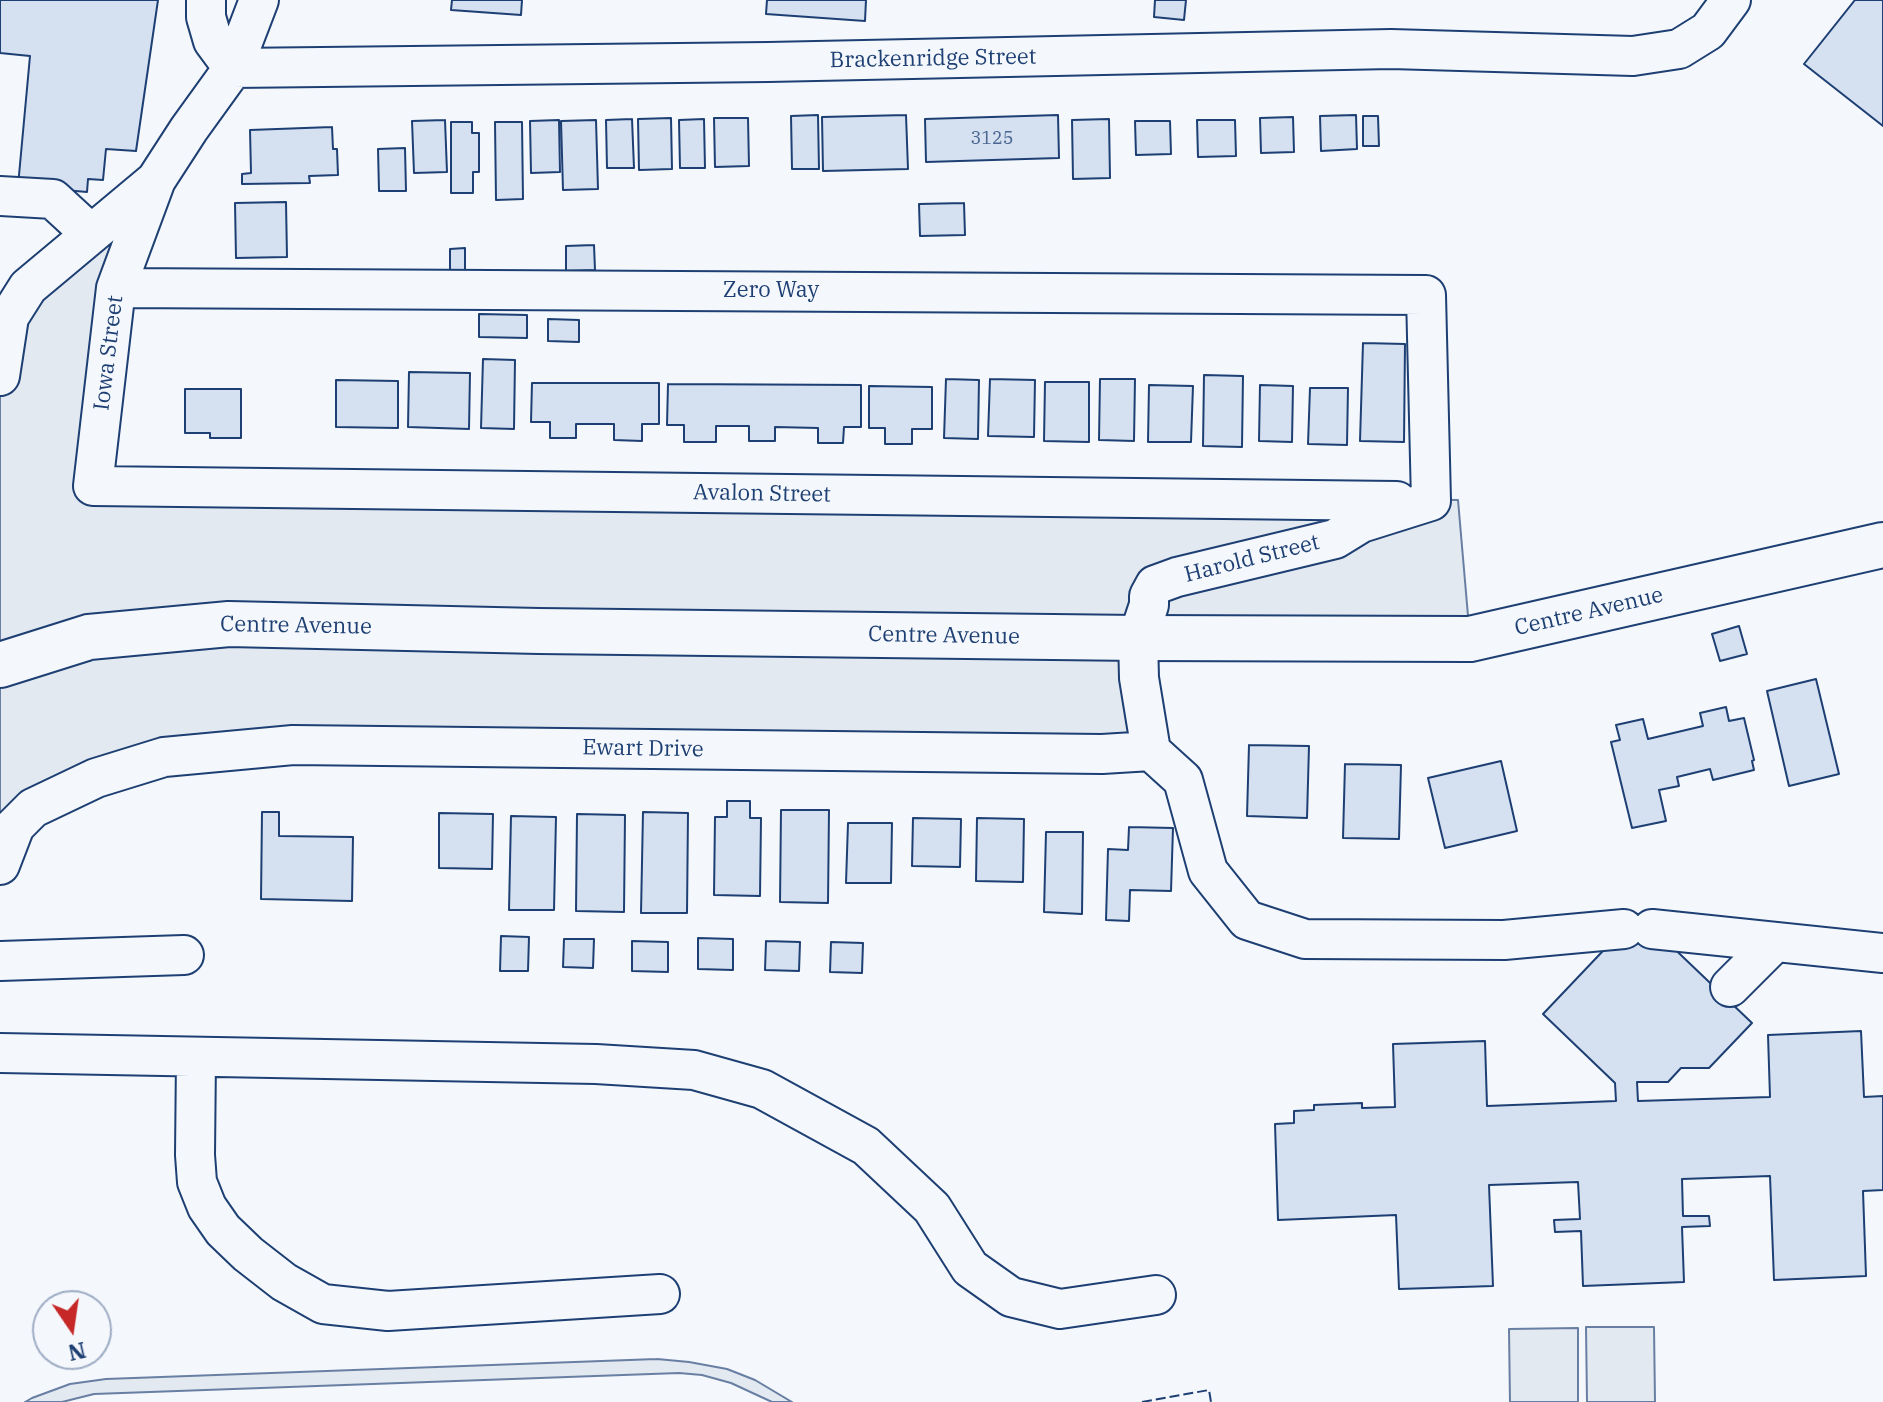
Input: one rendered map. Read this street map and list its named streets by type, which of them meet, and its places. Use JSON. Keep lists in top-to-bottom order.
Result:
{
  "streets": {
    "main road": ["Centre Avenue"],
    "street": [
      "Brackenridge Street",
      "Zero Way",
      "Iowa Street",
      "Avalon Street",
      "Harold Street",
      "Ewart Drive"
    ]
  },
  "crossings": [
    ["Zero Way", "Iowa Street"],
    ["Zero Way", "Avalon Street"],
    ["Zero Way", "Harold Street"],
    ["Iowa Street", "Avalon Street"],
    ["Avalon Street", "Harold Street"],
    ["Harold Street", "Centre Avenue"]
  ],
  "house_numbers": ["3125"],
  "north": "bottom"
}
